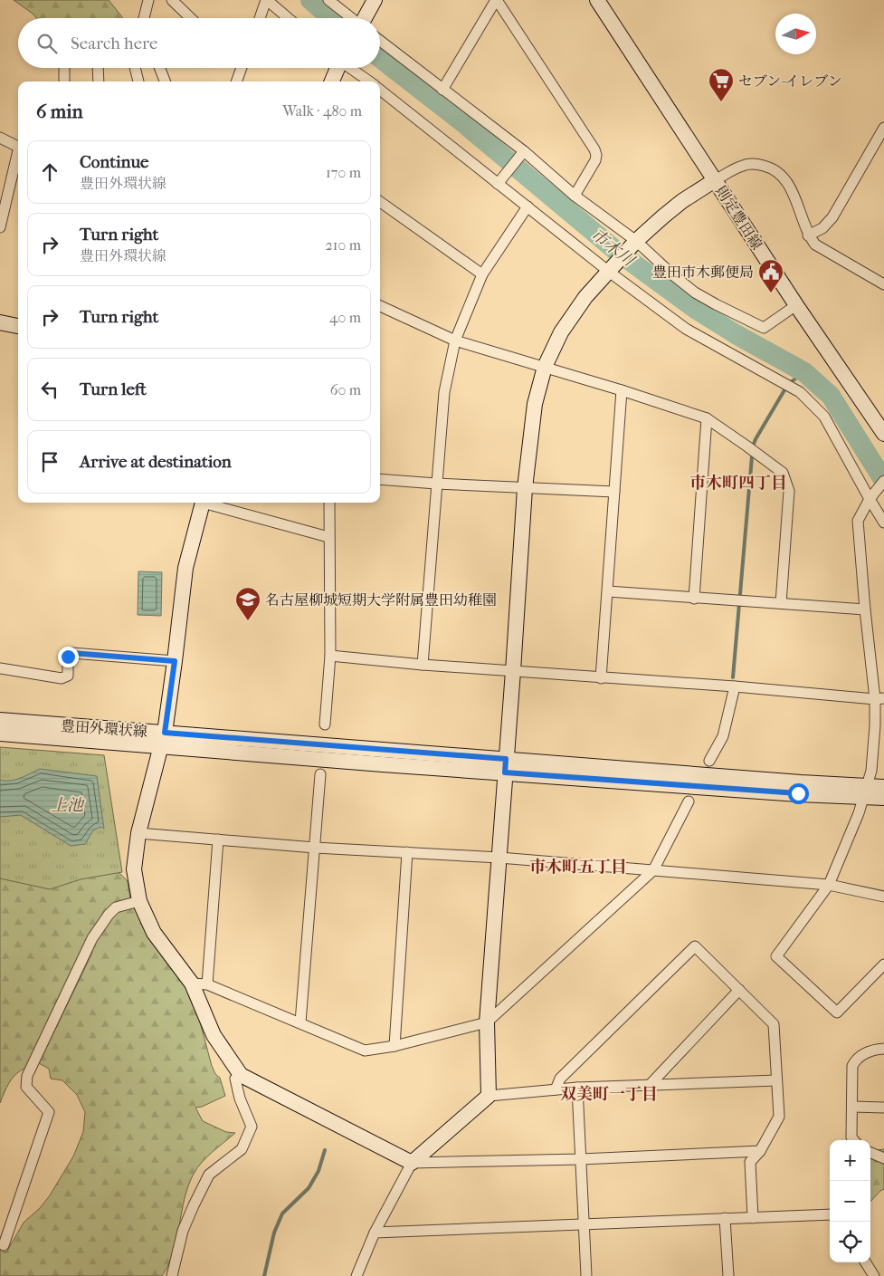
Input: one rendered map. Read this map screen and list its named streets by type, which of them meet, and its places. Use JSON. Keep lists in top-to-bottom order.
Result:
{
  "streets": {
    "street": ["則定豊田線", "豊田外環状線"]
  },
  "districts": ["市木町四丁目", "市木町五丁目", "双美町一丁目"],
  "water": ["市木川", "上池"],
  "places": {
    "supermarket": ["セブン-イレブン"],
    "public building": ["豊田市木郵便局"],
    "school or university": ["名古屋柳城短期大学附属豊田幼稚園"]
  },
  "north": "right",
  "page": {
    "search": "Search here",
    "heading": ["6 min", "Walk · 480 m"],
    "list": [
      ["Continue", "豊田外環状線", "170 m"],
      ["Turn right", "豊田外環状線", "210 m"],
      ["Turn right", "40 m"],
      ["Turn left", "60 m"],
      "Arrive at destination"
    ],
    "map_buttons": ["+", "−"]
  }
}
